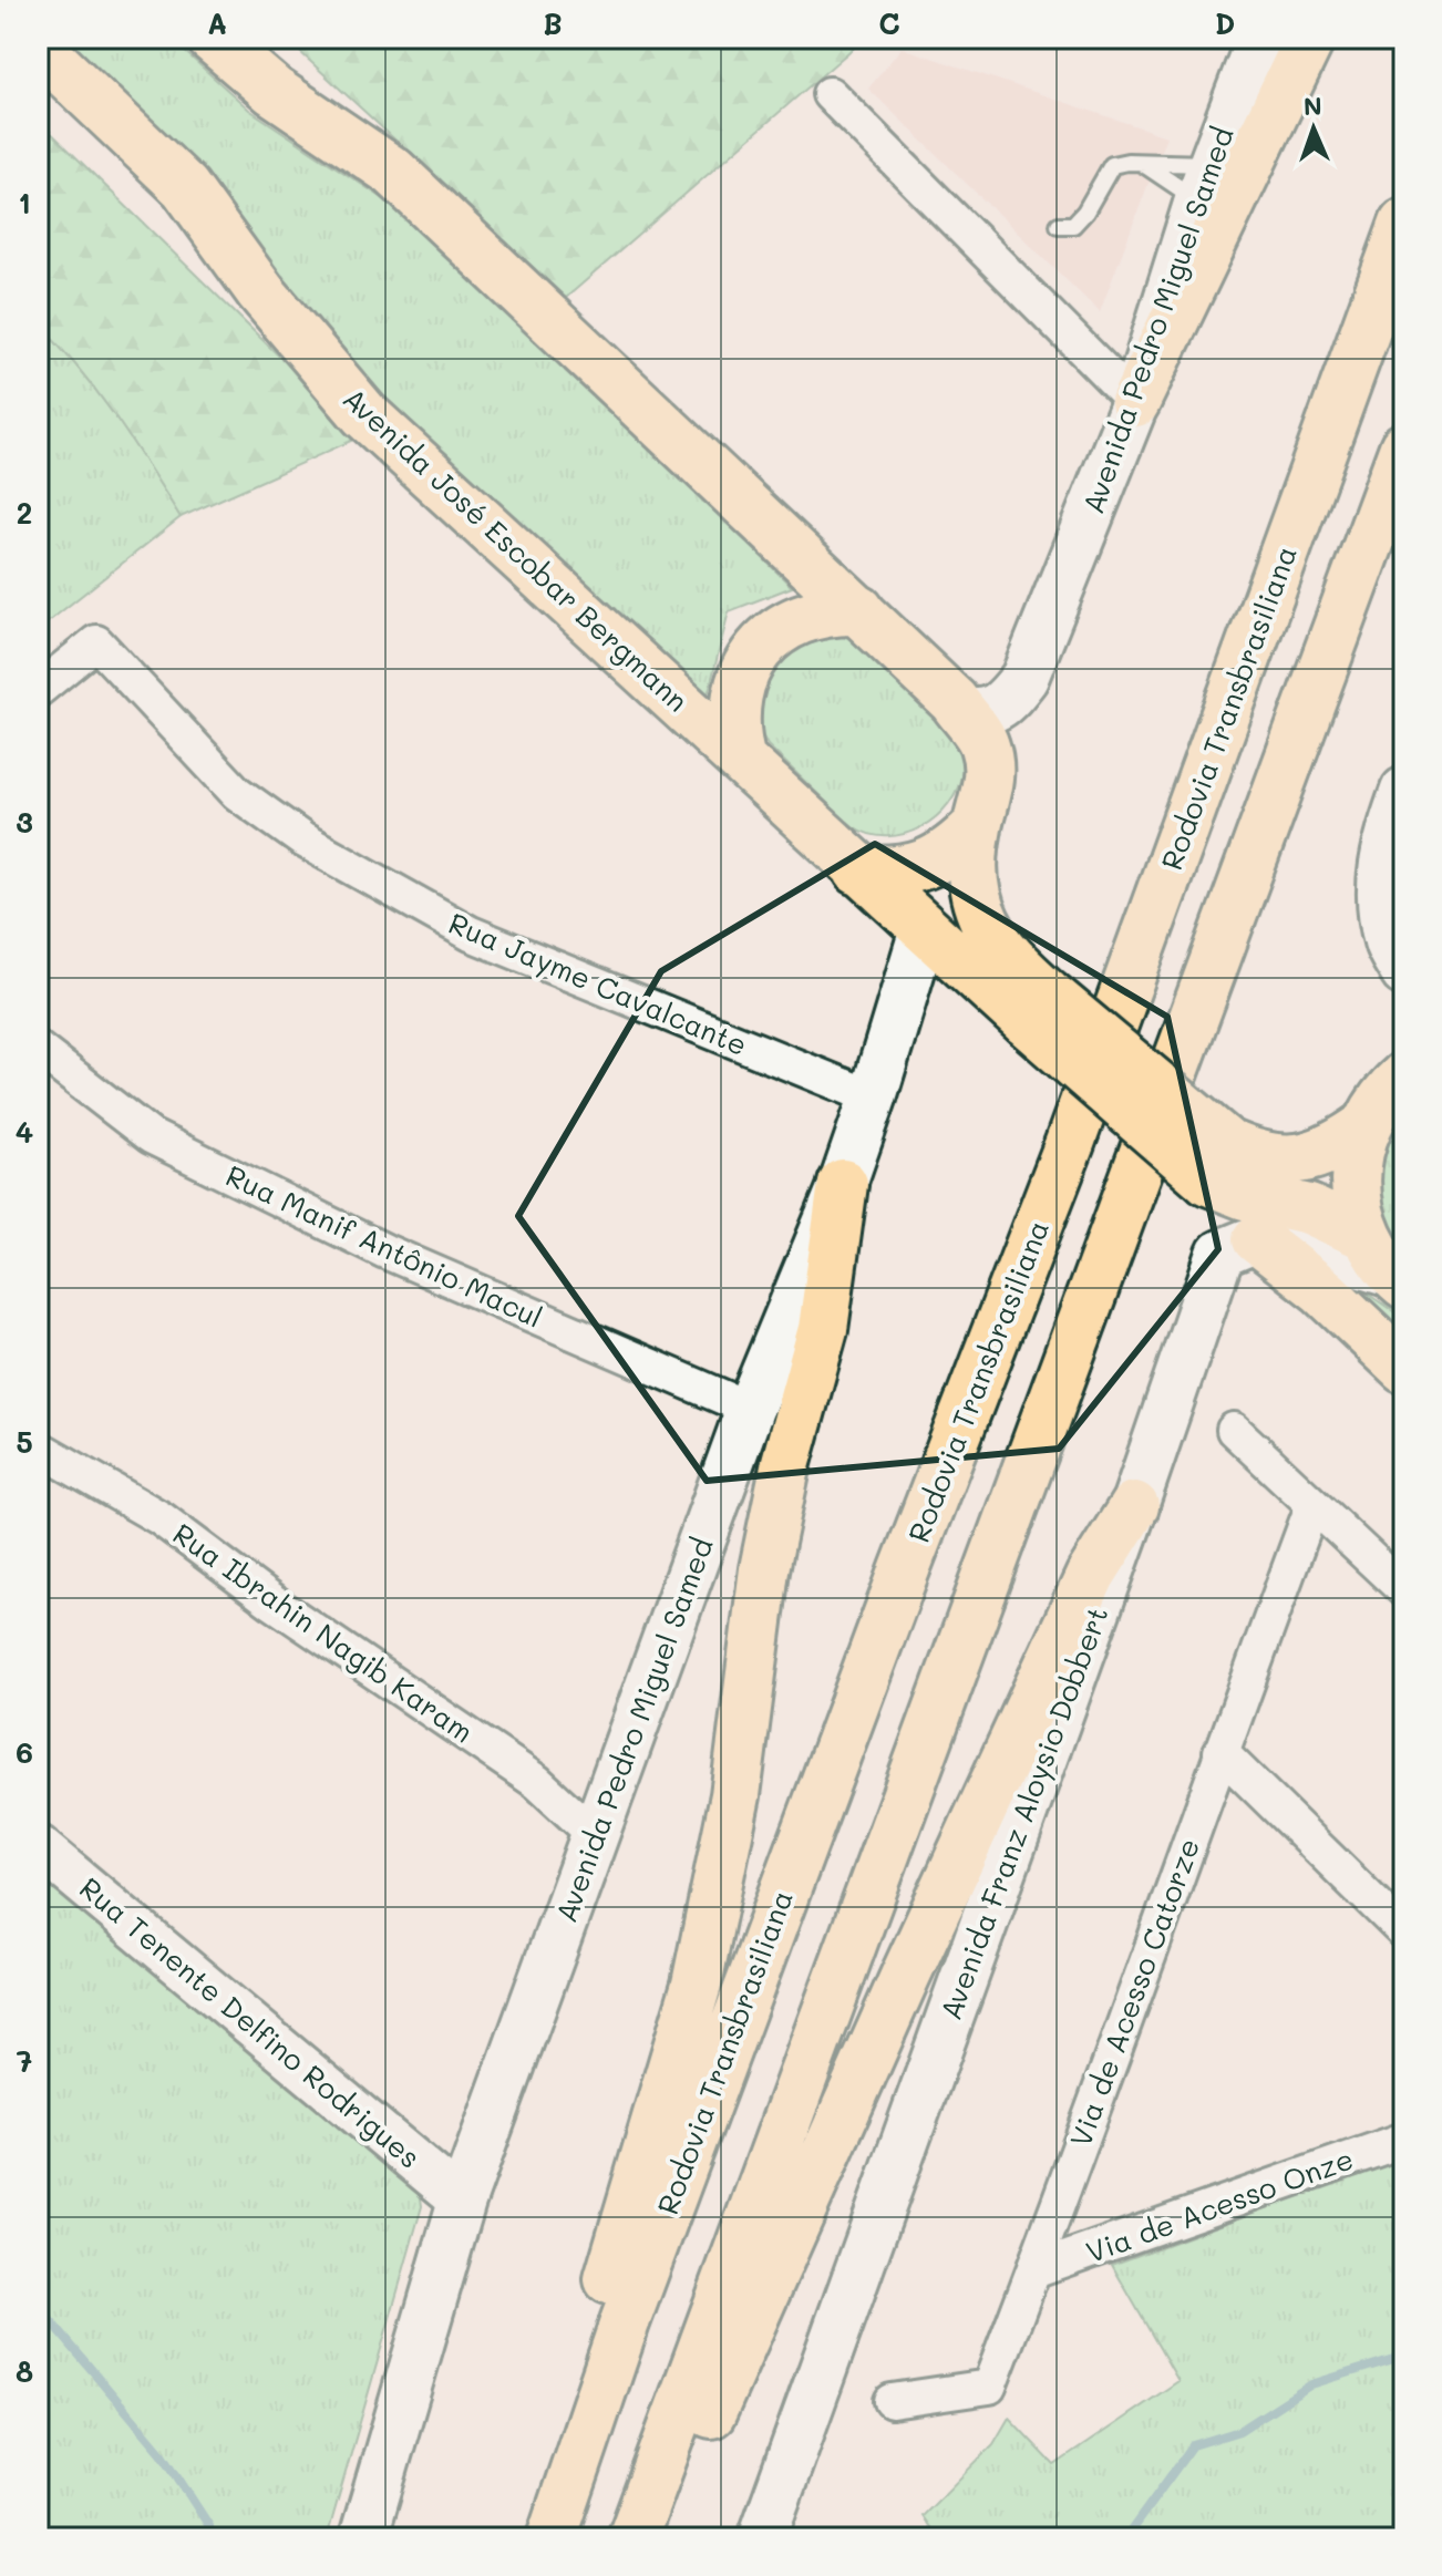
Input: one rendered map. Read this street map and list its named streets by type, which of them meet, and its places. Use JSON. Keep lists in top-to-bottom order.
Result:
{
  "streets": {
    "main road": [
      "Avenida Pedro Miguel Samed",
      "Avenida José Escobar Bergmann",
      "Rodovia Transbrasiliana",
      "Avenida Franz Aloysio Dobbert"
    ],
    "street": [
      "Rua Jayme Cavalcante",
      "Rua Manif Antônio Macul",
      "Rua Ibrahin Nagib Karam",
      "Via de Acesso Catorze",
      "Rua Tenente Delfino Rodrigues",
      "Via de Acesso Onze"
    ]
  },
  "crossings": [
    ["Avenida Pedro Miguel Samed", "Avenida José Escobar Bergmann"],
    ["Avenida Pedro Miguel Samed", "Rua Jayme Cavalcante"],
    ["Avenida Pedro Miguel Samed", "Rua Manif Antônio Macul"],
    ["Avenida Pedro Miguel Samed", "Rua Ibrahin Nagib Karam"],
    ["Avenida Pedro Miguel Samed", "Rua Tenente Delfino Rodrigues"],
    ["Via de Acesso Catorze", "Via de Acesso Onze"]
  ],
  "north": "top",
  "grid": {
    "columns": [
      "A",
      "B",
      "C",
      "D"
    ],
    "rows": [
      "1",
      "2",
      "3",
      "4",
      "5",
      "6",
      "7",
      "8"
    ]
  }
}
